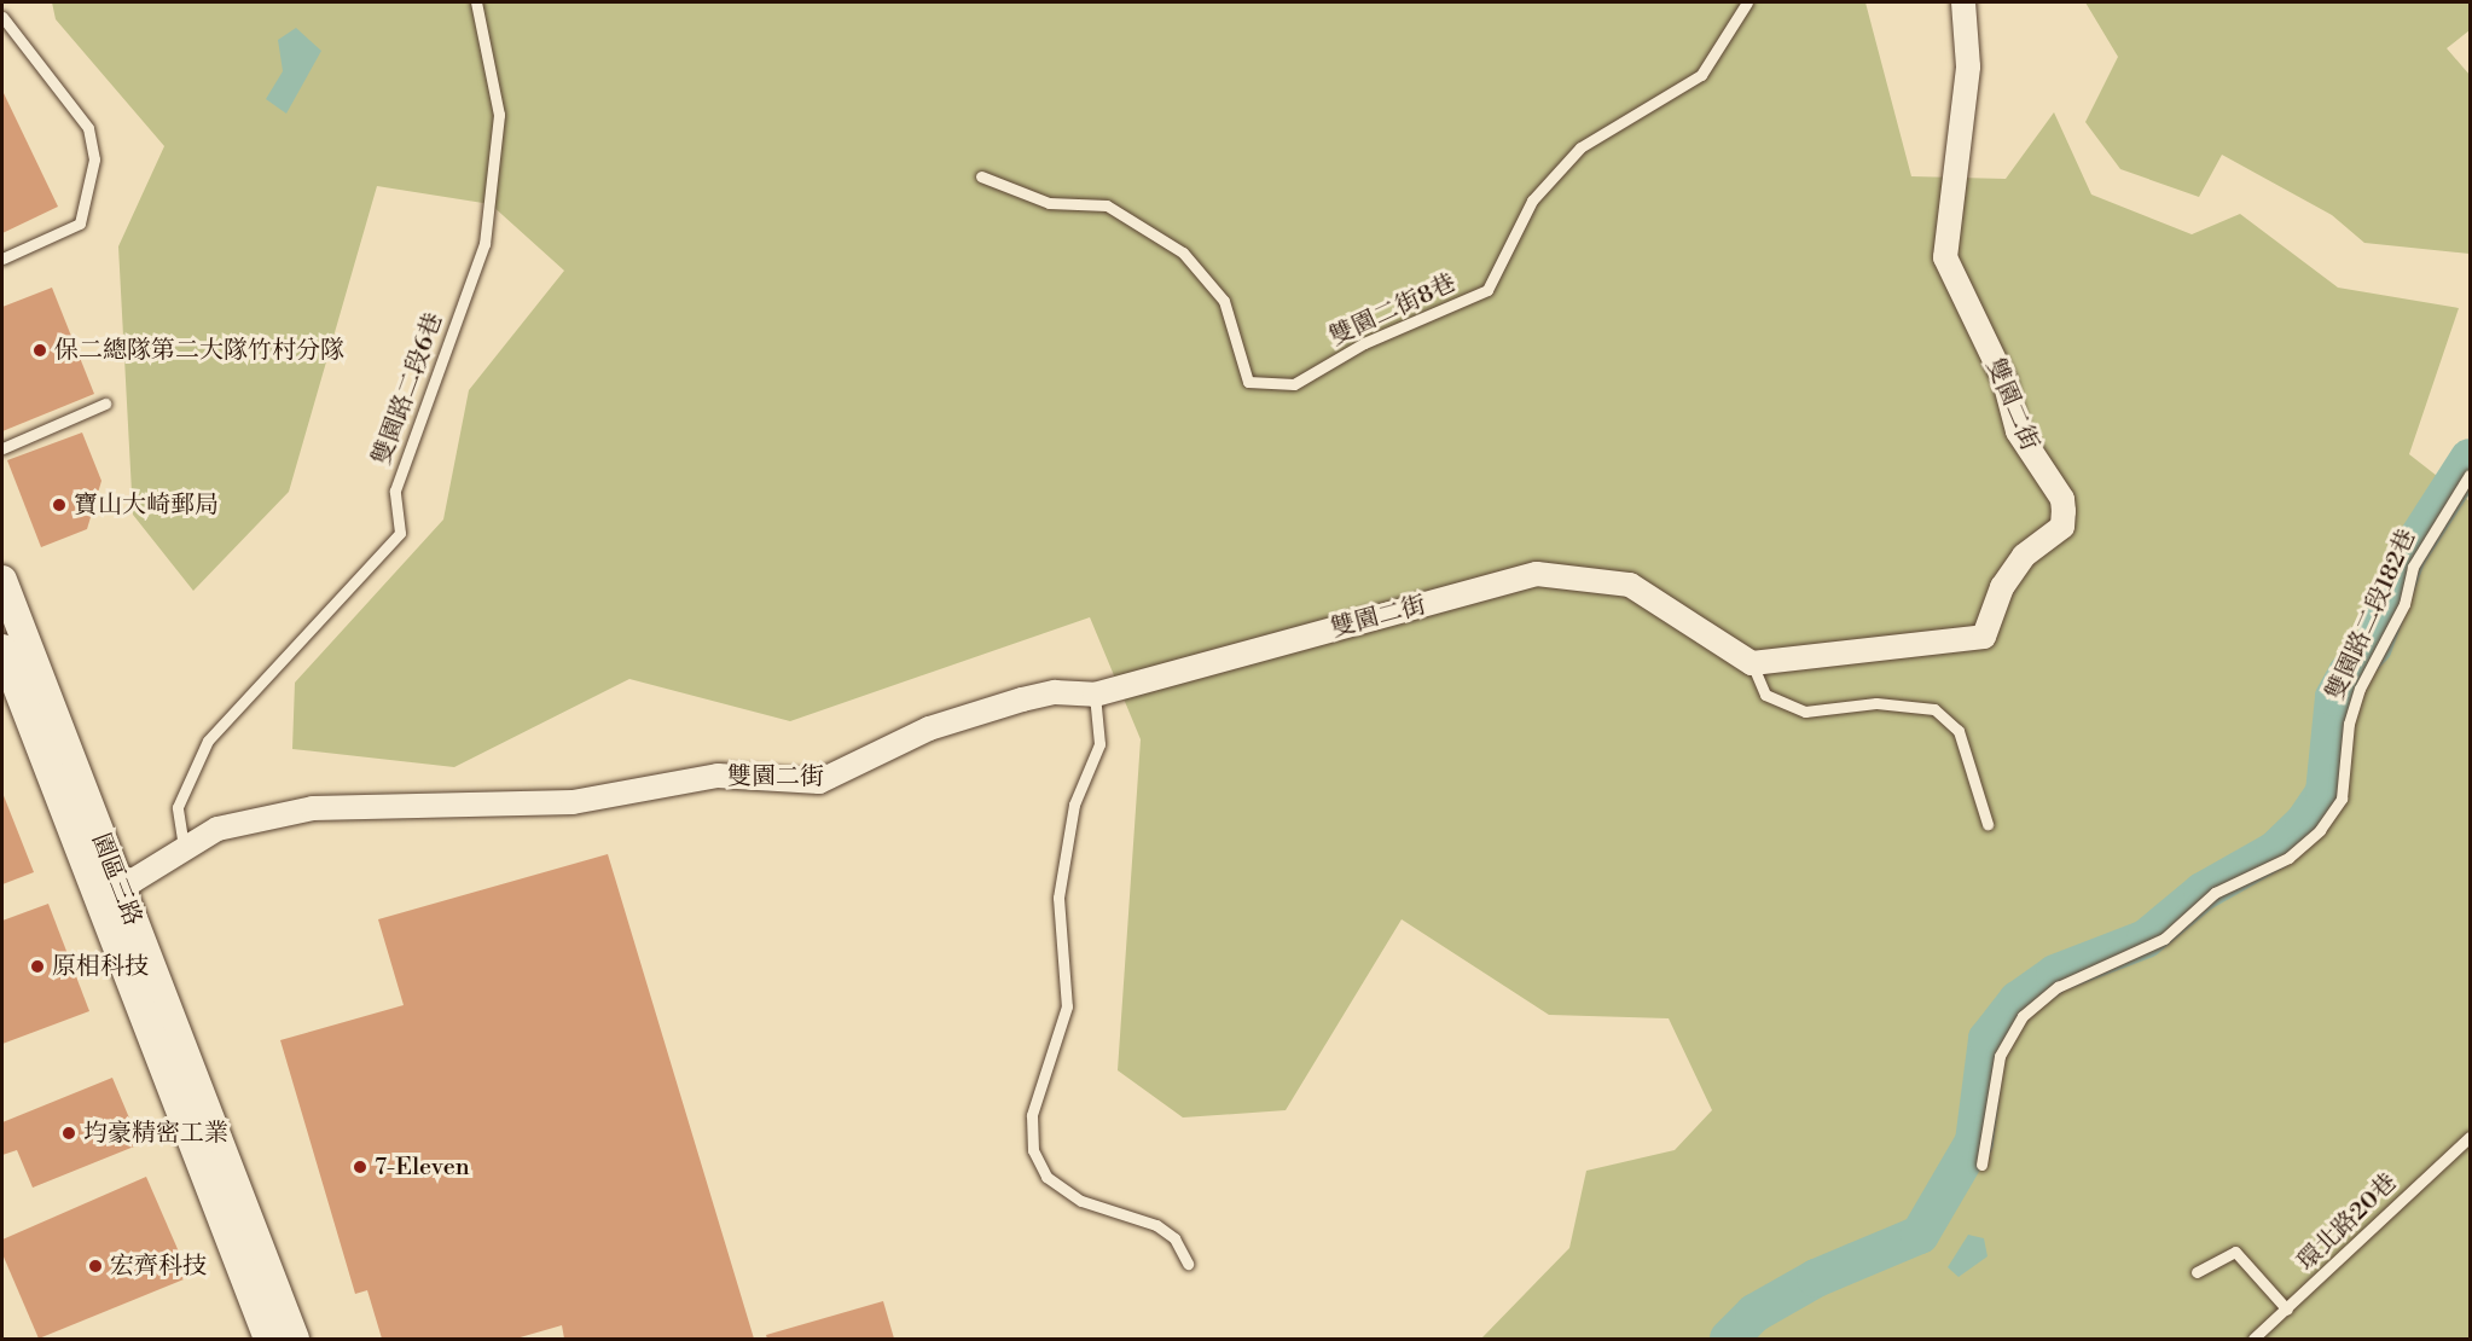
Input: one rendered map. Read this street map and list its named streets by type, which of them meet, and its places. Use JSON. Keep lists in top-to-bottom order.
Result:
{
  "streets": {
    "street": ["雙園二街", "園區三路"],
    "lane": [
      "雙園二街8巷",
      "雙園路二段6巷",
      "雙園路二段182巷",
      "環北路20巷"
    ]
  },
  "crossings": [
    ["雙園路二段6巷", "雙園二街"],
    ["雙園二街", "園區三路"]
  ],
  "places": [
    "保二總隊第二大隊竹村分隊",
    "寶山大崎郵局",
    "原相科技",
    "均豪精密工業",
    "7-Eleven",
    "宏齊科技"
  ]
}
